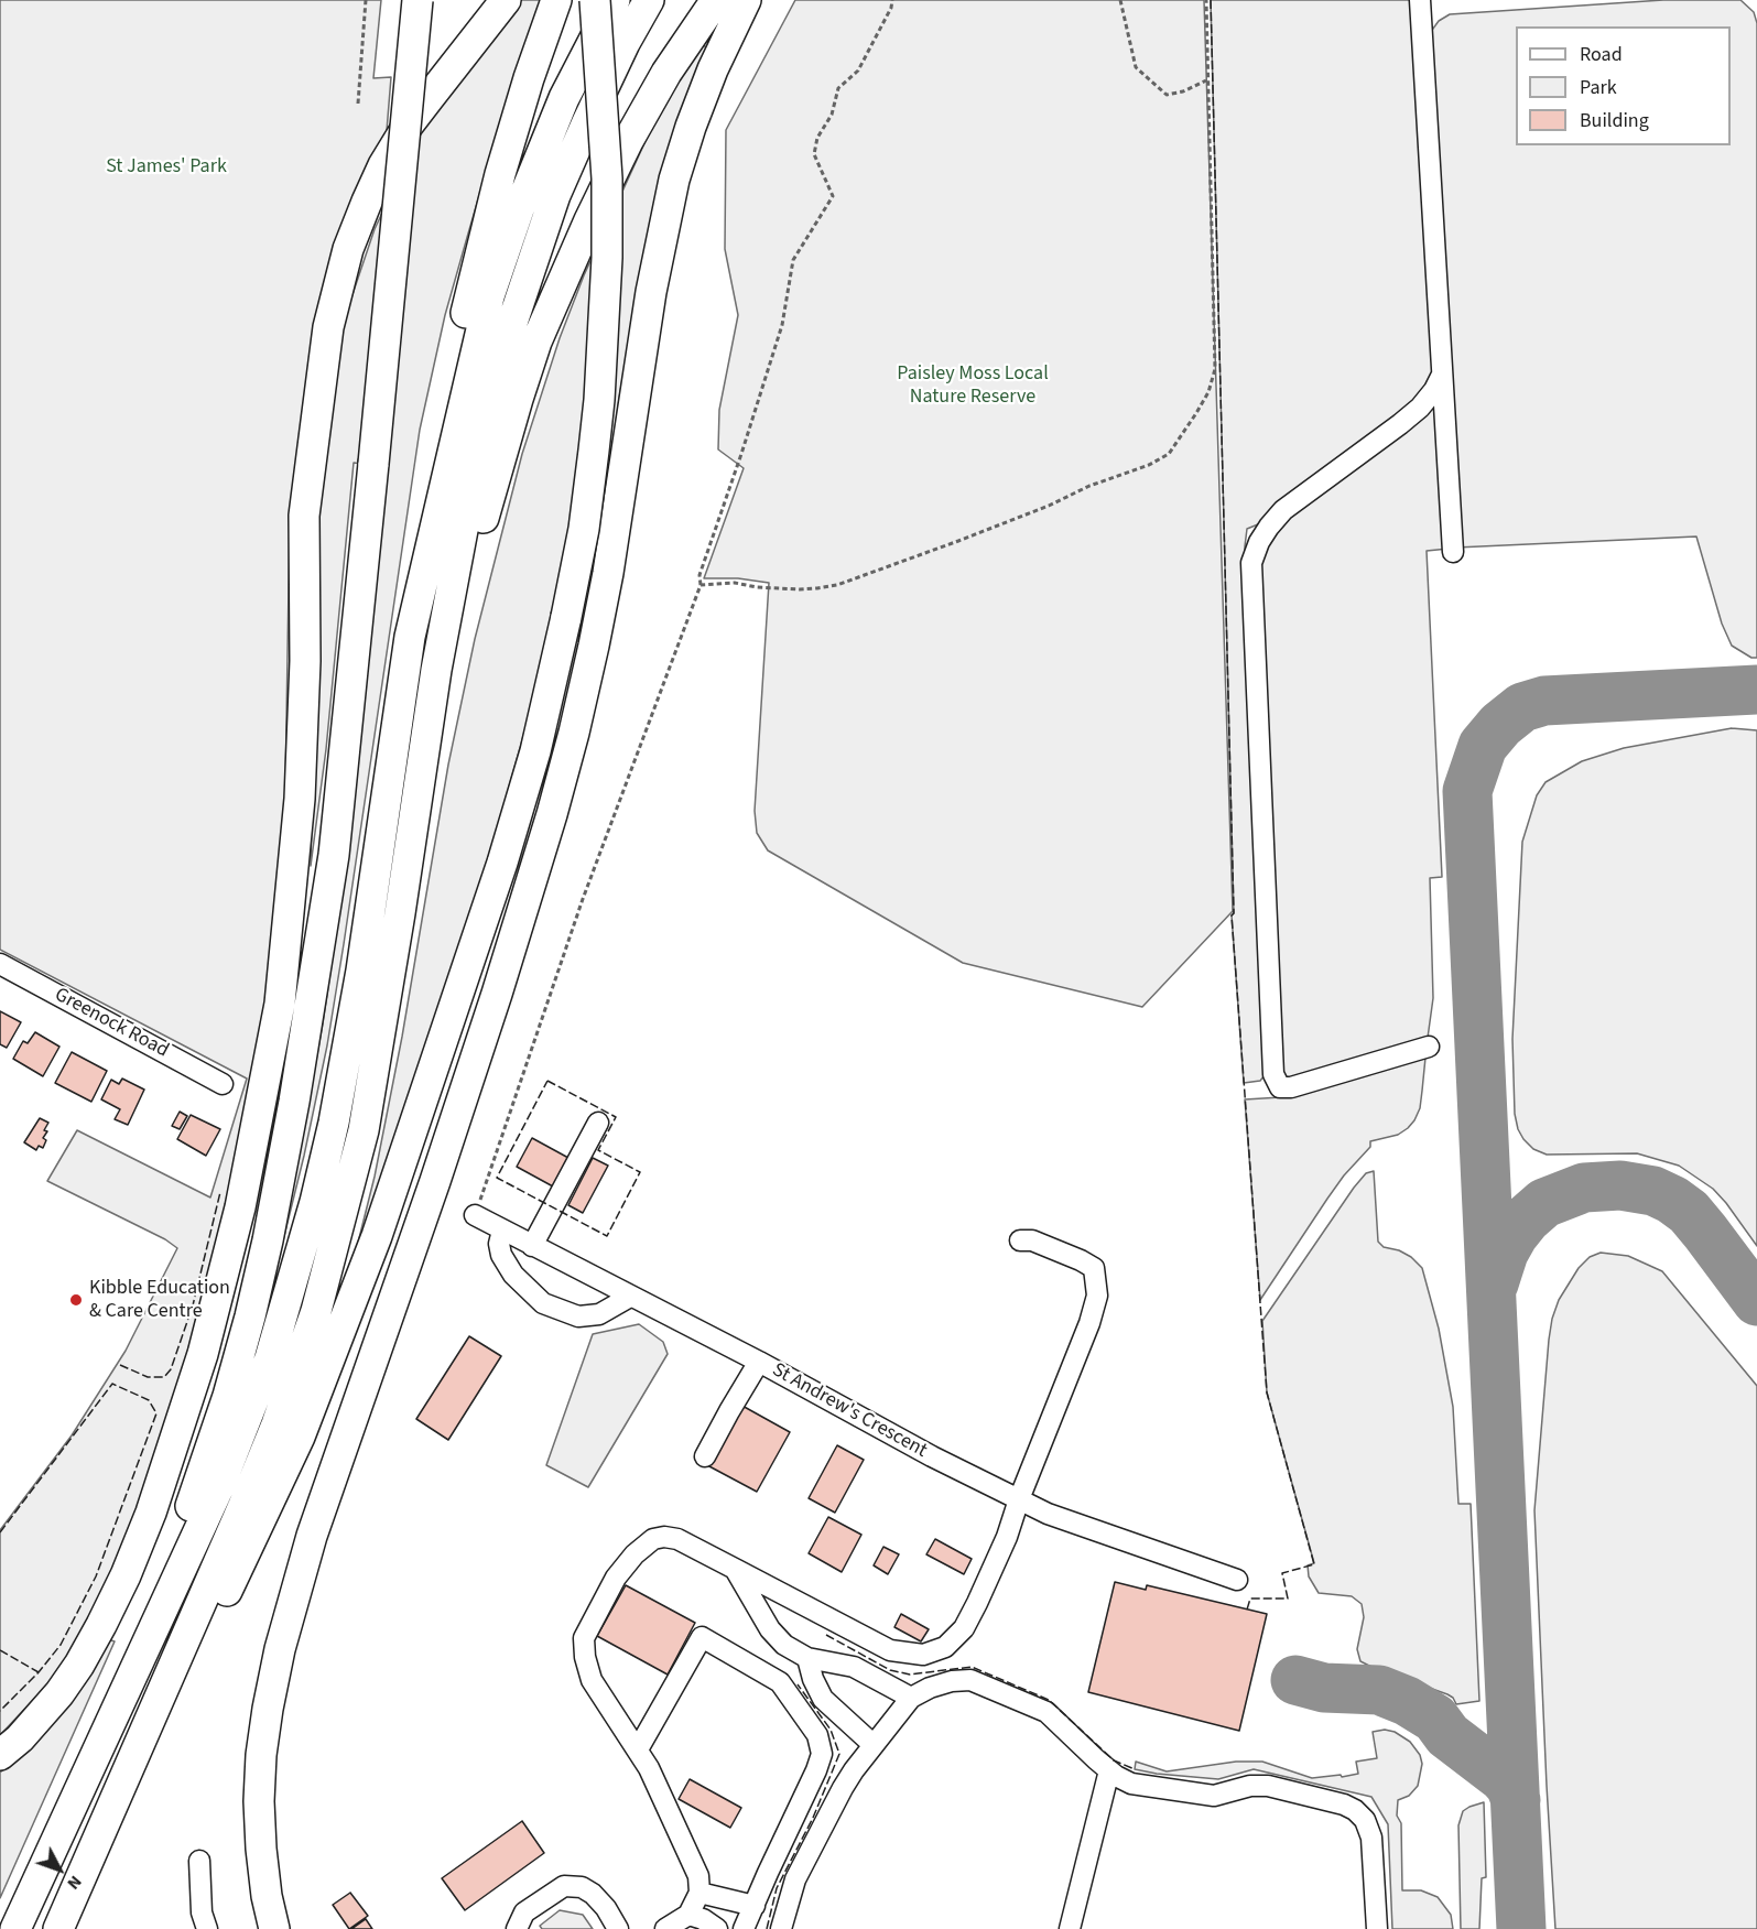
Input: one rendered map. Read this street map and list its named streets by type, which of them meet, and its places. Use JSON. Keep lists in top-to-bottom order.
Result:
{
  "streets": {
    "street": ["Greenock Road", "St Andrew's Crescent"]
  },
  "parks": ["St James' Park", "Paisley Moss Local Nature Reserve"],
  "places": ["Kibble Education & Care Centre"],
  "legend": ["Road", "Park", "Building"],
  "north": "bottom right"
}
